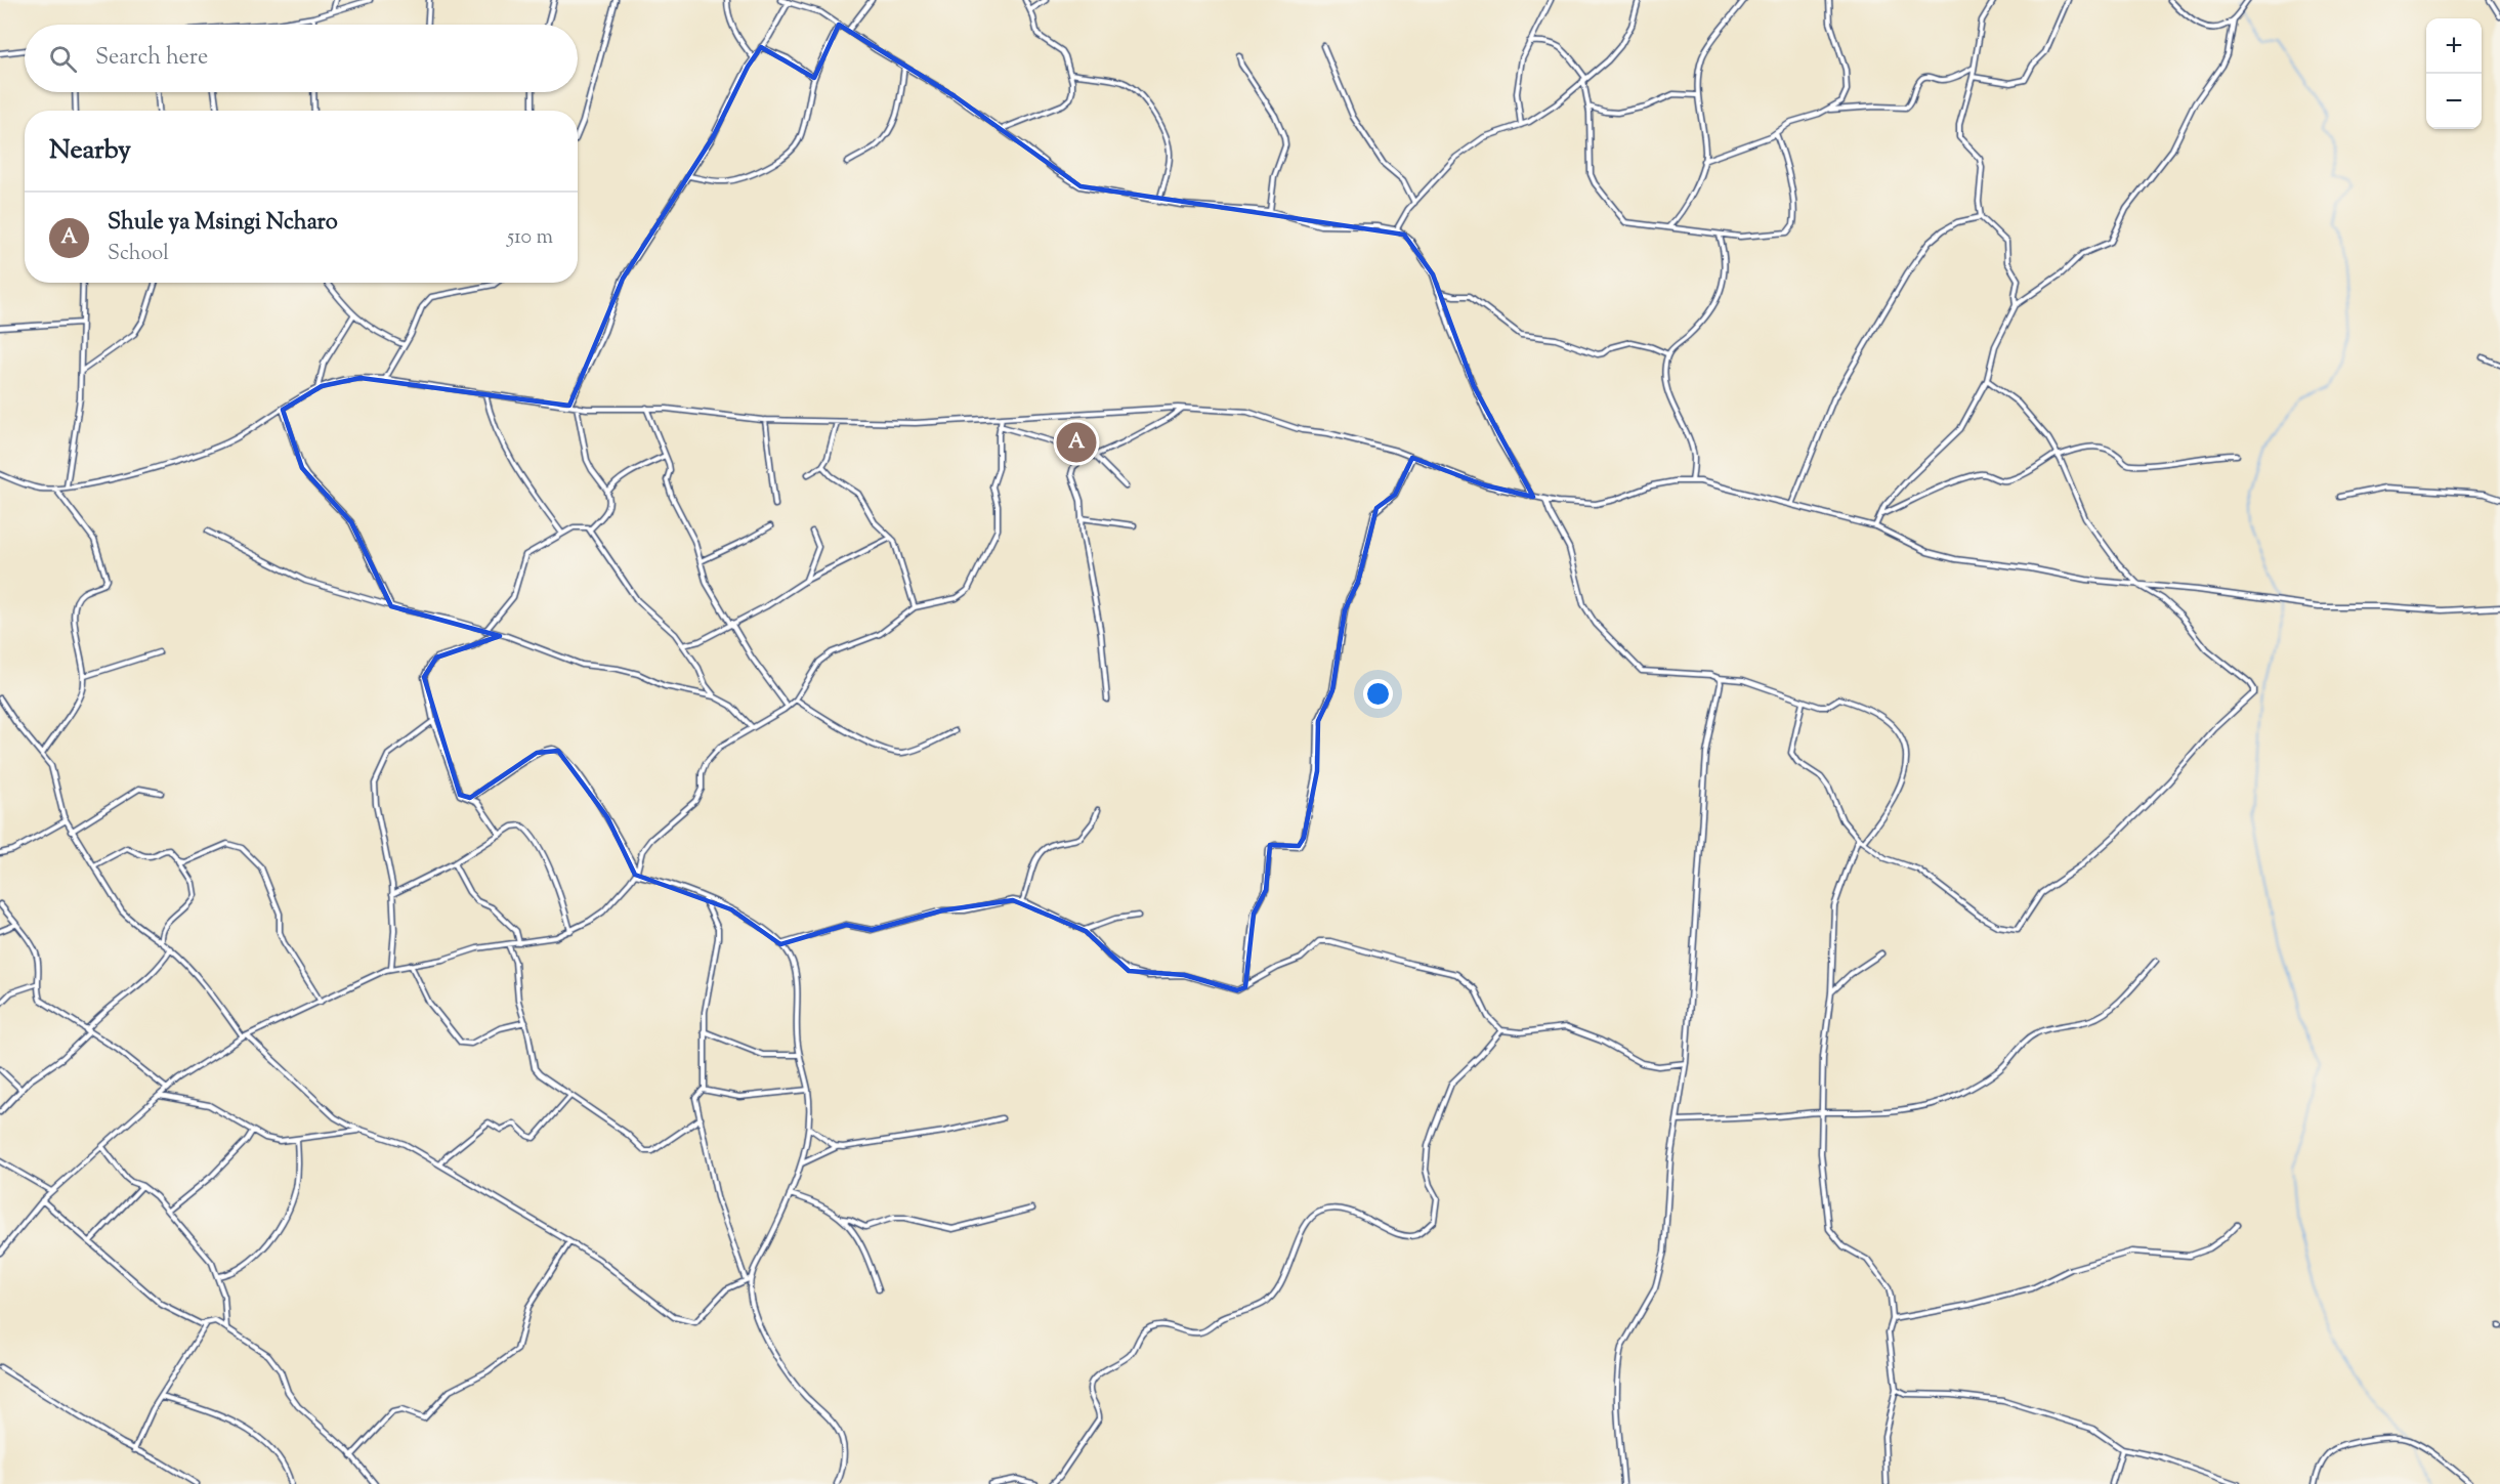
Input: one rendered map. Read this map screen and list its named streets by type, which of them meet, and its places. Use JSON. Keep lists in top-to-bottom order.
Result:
{
  "page": {
    "map_buttons": ["+", "−"],
    "search": "Search here",
    "heading": "Nearby",
    "list": [
      {
        "mark": "A",
        "name": "Shule ya Msingi Ncharo",
        "note": "School",
        "value": "510 m"
      }
    ],
    "pins": "A"
  }
}
